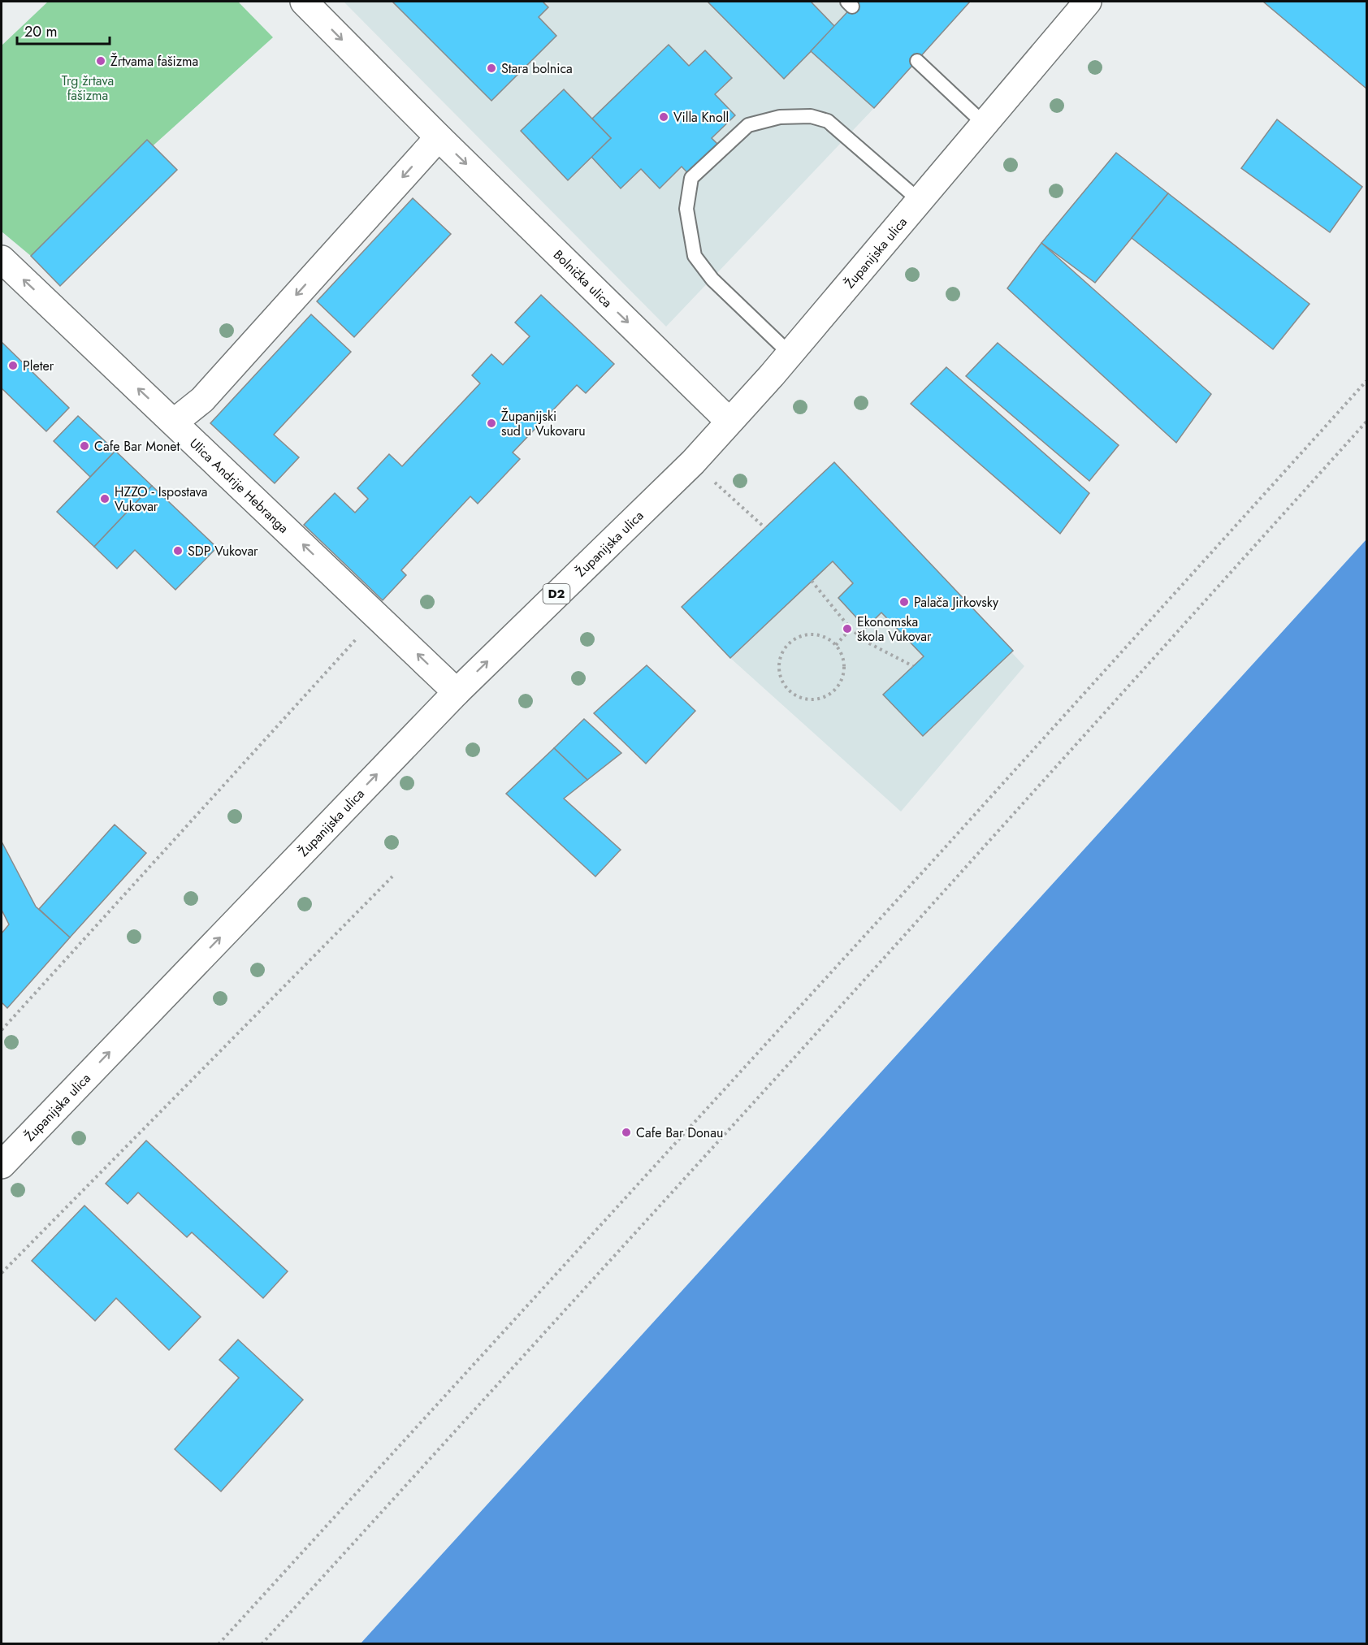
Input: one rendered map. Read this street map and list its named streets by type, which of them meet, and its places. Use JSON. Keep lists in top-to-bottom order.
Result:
{
  "streets": {
    "street": [
      "Županijska ulica",
      "Bolnička ulica",
      "Ulica Andrije Hebranga",
      "D2"
    ]
  },
  "crossings": [
    ["Županijska ulica", "Bolnička ulica"],
    ["Županijska ulica", "Ulica Andrije Hebranga"]
  ],
  "one_way": ["Županijska ulica", "Bolnička ulica", "Ulica Andrije Hebranga"],
  "parks": ["Trg žrtava fašizma"],
  "places": [
    "Žrtvama fašizma",
    "Stara bolnica",
    "Villa Knoll",
    "Pleter",
    "Županijski sud u Vukovaru",
    "Cafe Bar Monet",
    "HZZO - Ispostava Vukovar",
    "SDP Vukovar",
    "Palača Jirkovsky",
    "Ekonomska škola Vukovar",
    "Cafe Bar Donau"
  ],
  "scale_bar": "20 m"
}
